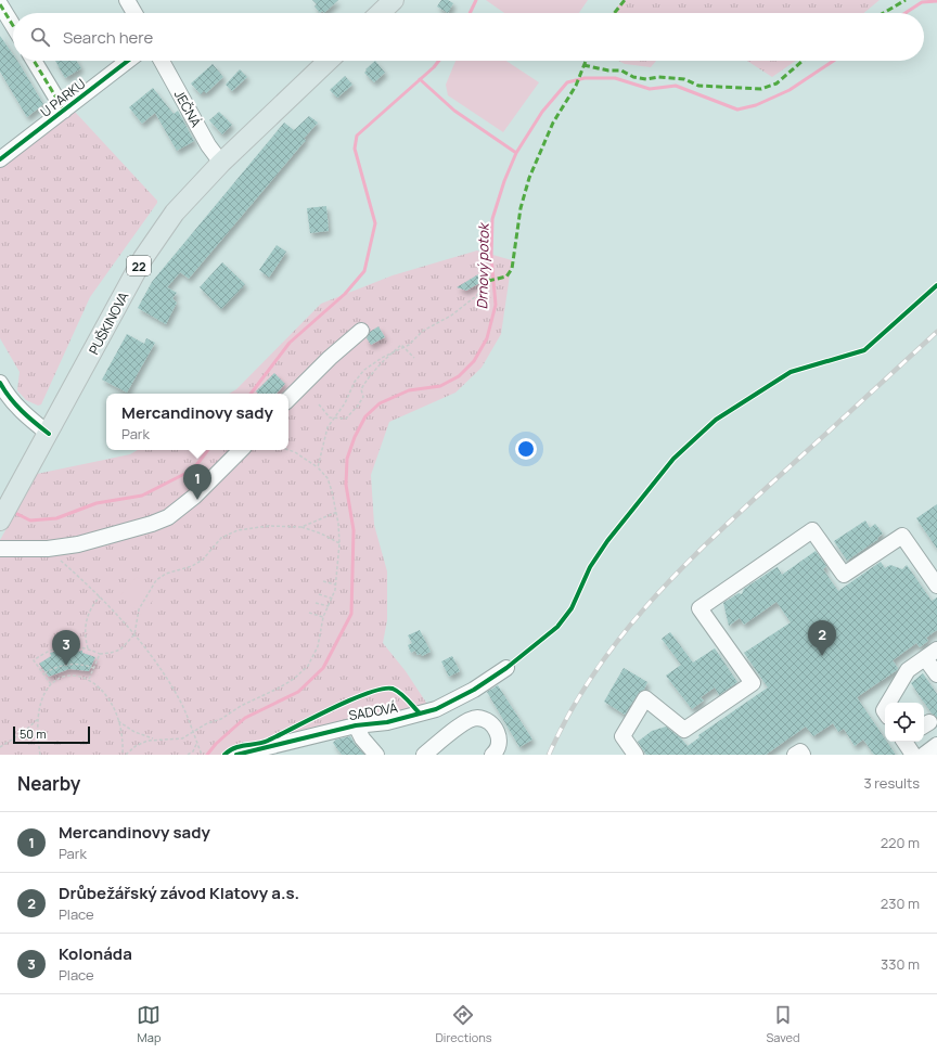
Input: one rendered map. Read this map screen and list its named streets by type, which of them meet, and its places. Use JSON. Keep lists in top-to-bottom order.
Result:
{
  "streets": {
    "main road": ["22", "PUŠKINOVA"],
    "street": ["U PARKU", "JEČNÁ", "SADOVÁ"]
  },
  "crossings": [
    ["JEČNÁ", "PUŠKINOVA"]
  ],
  "water": ["Drnový potok"],
  "scale_bar": "50 m",
  "page": {
    "search": "Search here",
    "popup": ["Mercandinovy sady", "Park"],
    "pins": ["1", "2", "3"],
    "scale": "50 m",
    "heading": ["Nearby", "3 results"],
    "list": [
      {
        "mark": "1",
        "name": "Mercandinovy sady",
        "note": "Park",
        "value": "220 m"
      },
      {
        "mark": "2",
        "name": "Drůbežářský závod Klatovy a.s.",
        "note": "Place",
        "value": "230 m"
      },
      {
        "mark": "3",
        "name": "Kolonáda",
        "note": "Place",
        "value": "330 m"
      }
    ],
    "nav": ["Map", "Directions", "Saved"]
  }
}
